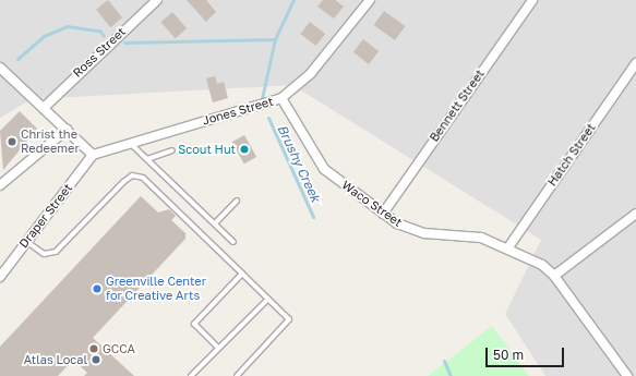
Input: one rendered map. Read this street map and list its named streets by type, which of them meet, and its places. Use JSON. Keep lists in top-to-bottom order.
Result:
{
  "streets": {
    "street": [
      "Ross Street",
      "Bennett Street",
      "Jones Street",
      "Hatch Street",
      "Waco Street",
      "Draper Street"
    ]
  },
  "crossings": [
    ["Bennett Street", "Waco Street"],
    ["Jones Street", "Waco Street"],
    ["Jones Street", "Draper Street"],
    ["Hatch Street", "Waco Street"]
  ],
  "water": ["Brushy Creek"],
  "places": [
    "Christ the Redeemer",
    "Scout Hut",
    "Greenville Center for Creative Arts",
    "GCCA",
    "Atlas Local"
  ],
  "scale_bar": "50 m"
}
